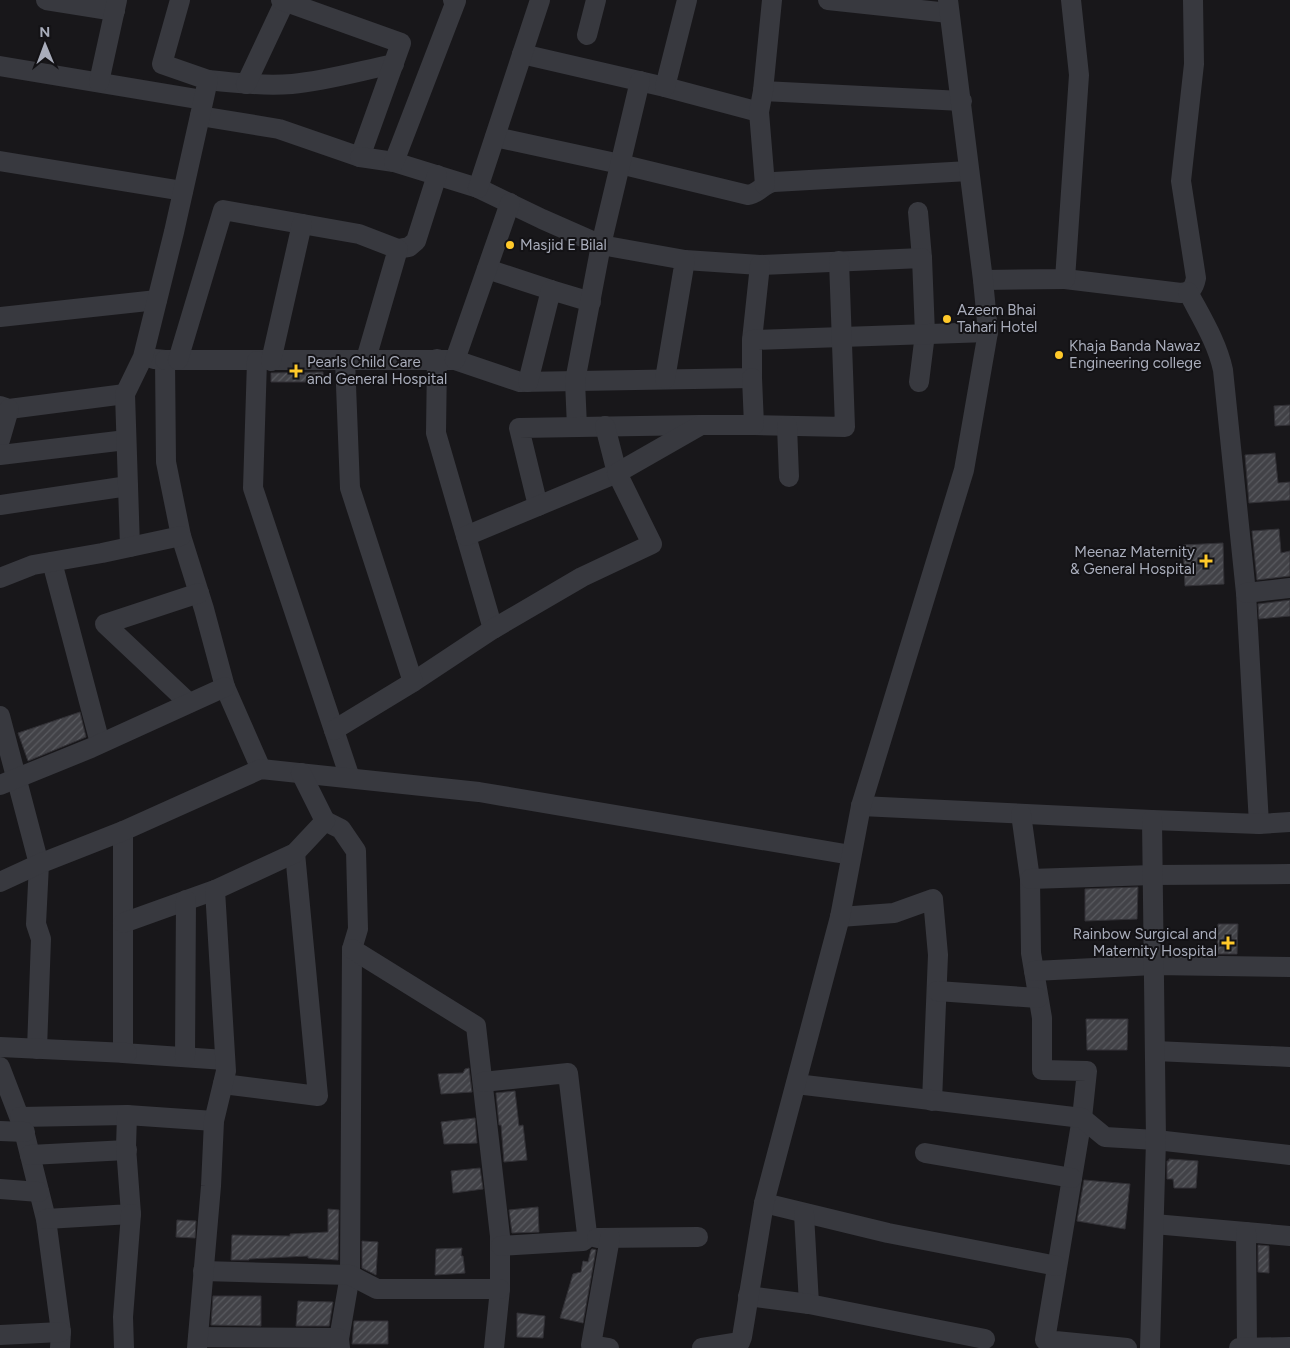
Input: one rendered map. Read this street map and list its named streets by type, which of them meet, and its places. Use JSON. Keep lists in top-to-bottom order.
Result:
{
  "places": {
    "other": ["Masjid E Bilal", "Azeem Bhai Tahari Hotel", "Khaja Banda Nawaz Engineering college"],
    "health": ["Pearls Child Care and General Hospital", "Meenaz Maternity & General Hospital", "Rainbow Surgical and Maternity Hospital"]
  },
  "north": "top"
}
